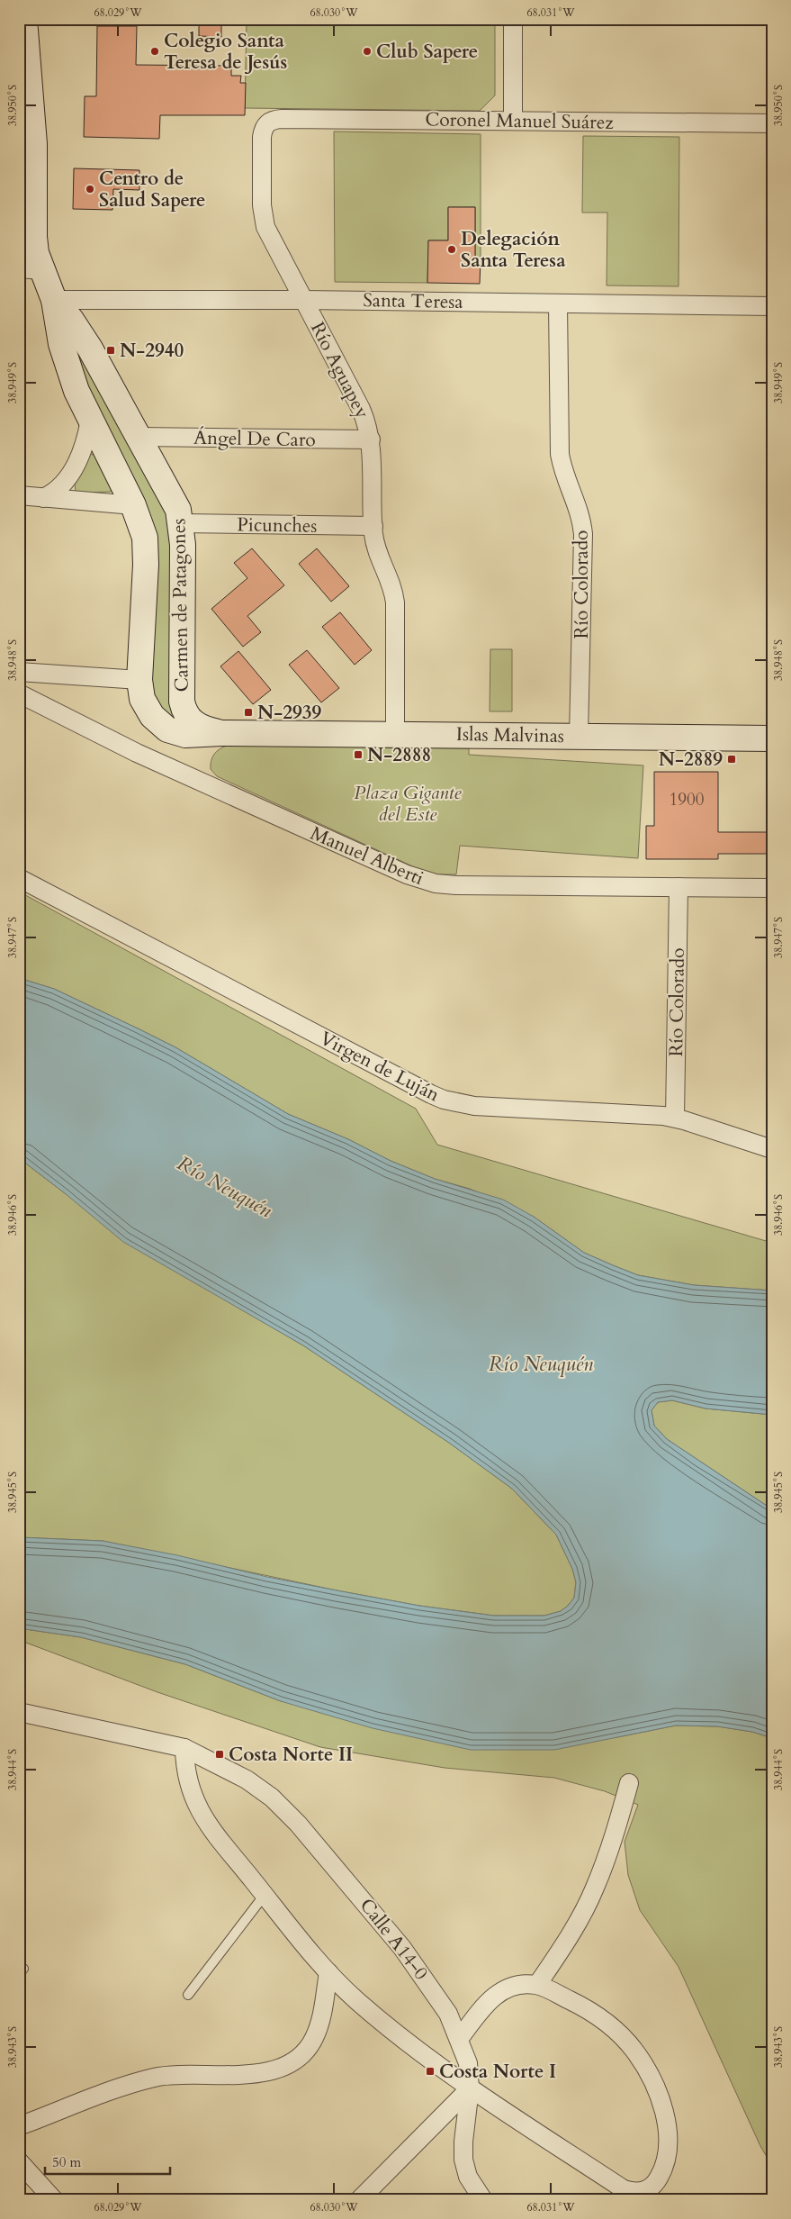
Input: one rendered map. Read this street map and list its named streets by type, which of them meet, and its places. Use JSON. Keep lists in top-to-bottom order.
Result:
{
  "streets": {
    "main road": ["Carmen de Patagones", "Islas Malvinas"],
    "street": [
      "Coronel Manuel Suárez",
      "Santa Teresa",
      "Río Aguapey",
      "Ángel De Caro",
      "Picunches",
      "Río Colorado",
      "Manuel Alberti",
      "Virgen de Luján",
      "Calle A14-0"
    ]
  },
  "crossings": [
    ["Coronel Manuel Suárez", "Río Aguapey"],
    ["Santa Teresa", "Río Aguapey"],
    ["Santa Teresa", "Río Colorado"],
    ["Santa Teresa", "Carmen de Patagones"],
    ["Río Aguapey", "Ángel De Caro"],
    ["Río Aguapey", "Picunches"],
    ["Río Aguapey", "Islas Malvinas"],
    ["Ángel De Caro", "Carmen de Patagones"],
    ["Picunches", "Carmen de Patagones"],
    ["Río Colorado", "Islas Malvinas"],
    ["Río Colorado", "Manuel Alberti"],
    ["Río Colorado", "Virgen de Luján"],
    ["Carmen de Patagones", "Islas Malvinas"]
  ],
  "water": ["Río Neuquén"],
  "parks": ["Plaza Gigante del Este"],
  "places": {
    "other": [
      "Colegio Santa Teresa de Jesús",
      "Club Sapere",
      "Centro de Salud Sapere",
      "Delegación Santa Teresa"
    ],
    "transit": [
      "N-2940",
      "N-2939",
      "N-2888",
      "N-2889",
      "Costa Norte II",
      "Costa Norte I"
    ]
  },
  "house_numbers": ["1900"],
  "scale_bar": "50 m",
  "coordinates": [
    "68.029°W",
    "68.030°W",
    "68.031°W",
    "38.950°S",
    "38.949°S",
    "38.948°S",
    "38.947°S",
    "38.946°S",
    "38.945°S",
    "38.944°S",
    "38.943°S"
  ]
}
